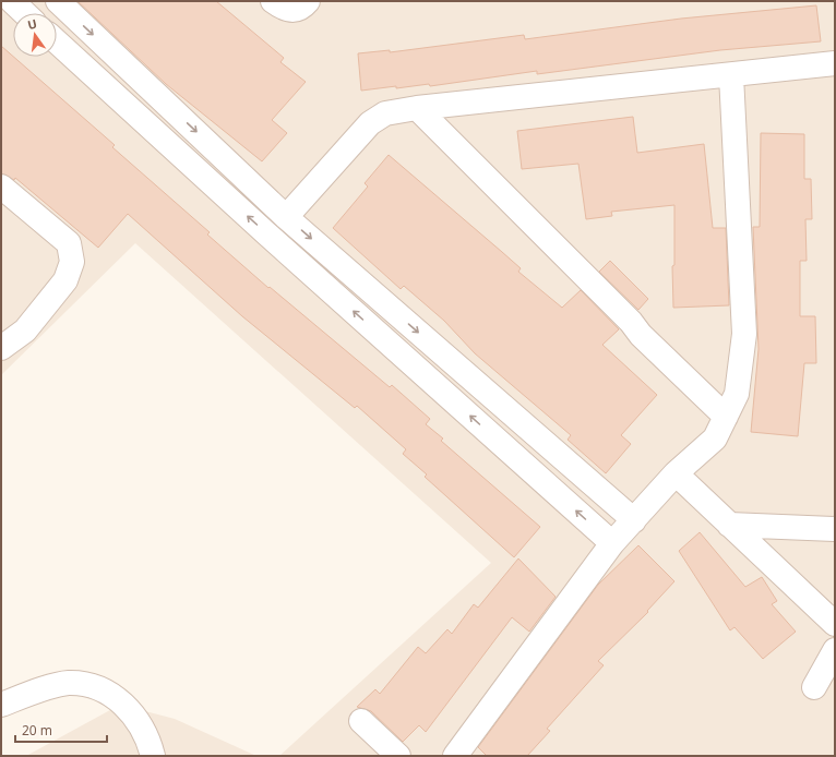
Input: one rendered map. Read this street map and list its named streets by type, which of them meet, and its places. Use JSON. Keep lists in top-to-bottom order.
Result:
{
  "scale_bar": "20 m",
  "north": "top"
}
